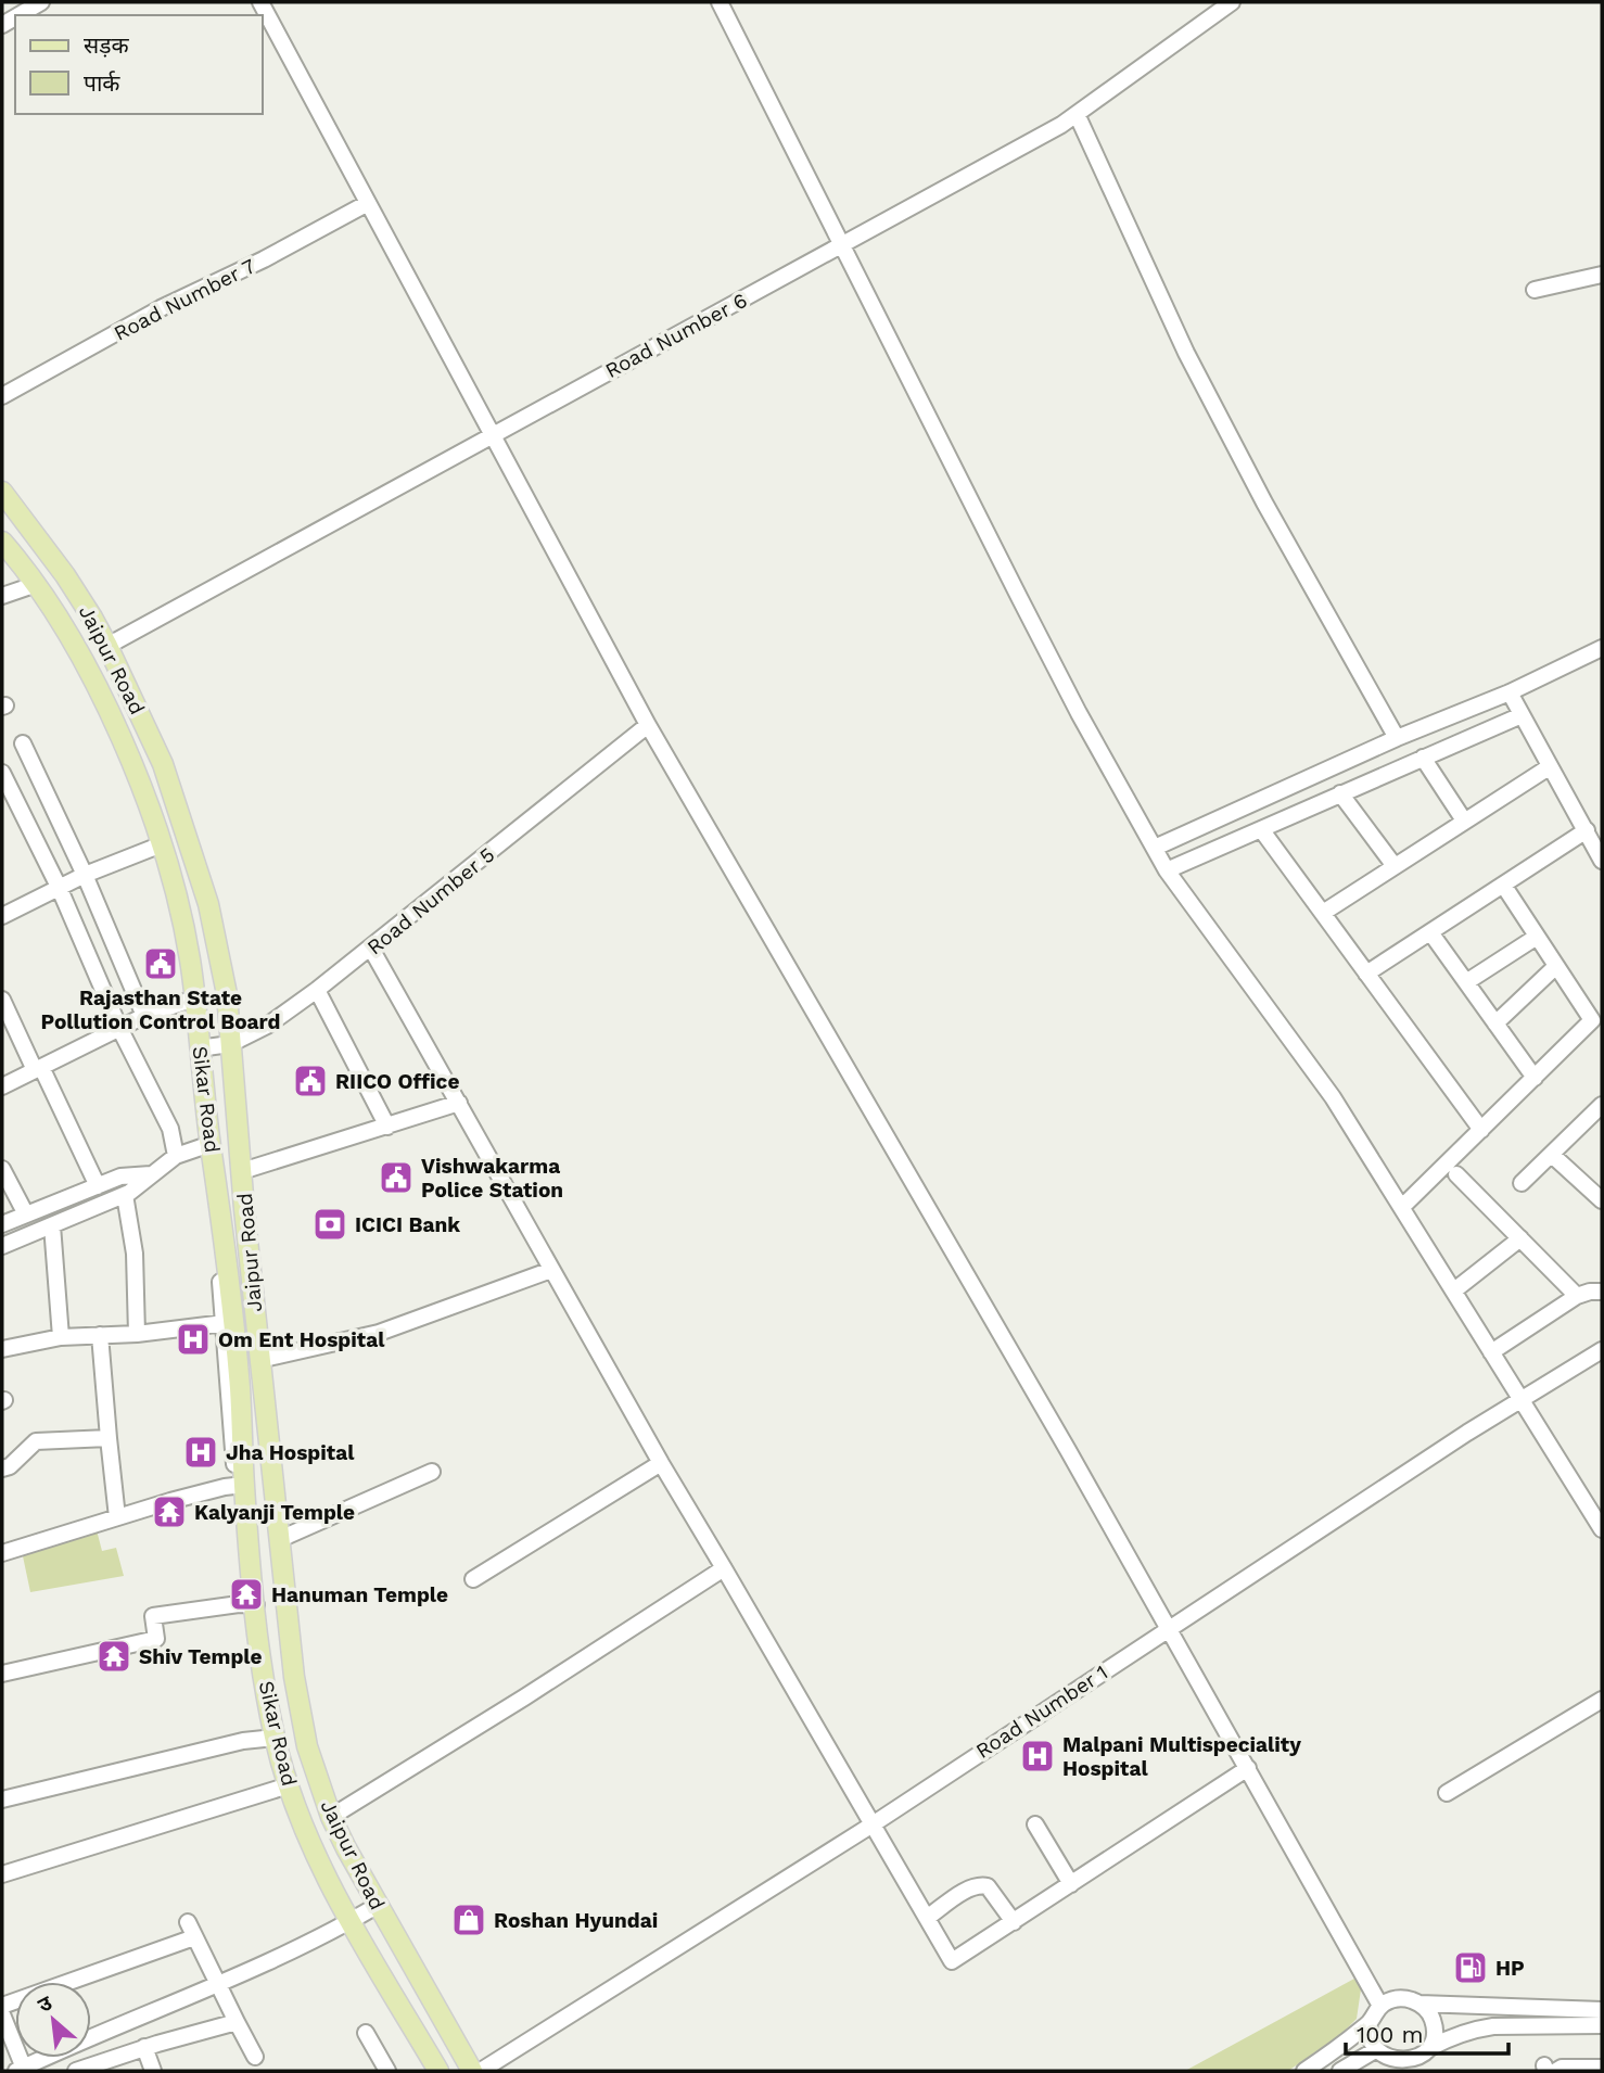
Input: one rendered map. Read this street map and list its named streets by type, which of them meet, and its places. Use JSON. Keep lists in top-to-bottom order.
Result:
{
  "streets": {
    "main road": ["Jaipur Road", "Sikar Road"],
    "street": [
      "Road Number 7",
      "Road Number 6",
      "Road Number 5",
      "Road Number 1"
    ]
  },
  "crossings": [
    ["Road Number 6", "Jaipur Road"],
    ["Jaipur Road", "Road Number 5"],
    ["Road Number 5", "Sikar Road"]
  ],
  "places": {
    "public building": ["Rajasthan State Pollution Control Board", "RIICO Office", "Vishwakarma Police Station"],
    "bank": ["ICICI Bank"],
    "hospital": ["Om Ent Hospital", "Jha Hospital", "Malpani Multispeciality Hospital"],
    "temple": ["Kalyanji Temple", "Hanuman Temple", "Shiv Temple"],
    "shop": ["Roshan Hyundai"],
    "fuel station": ["HP"]
  },
  "legend": ["सड़क", "पार्क"],
  "scale_bar": "100 m",
  "north": "top left"
}
